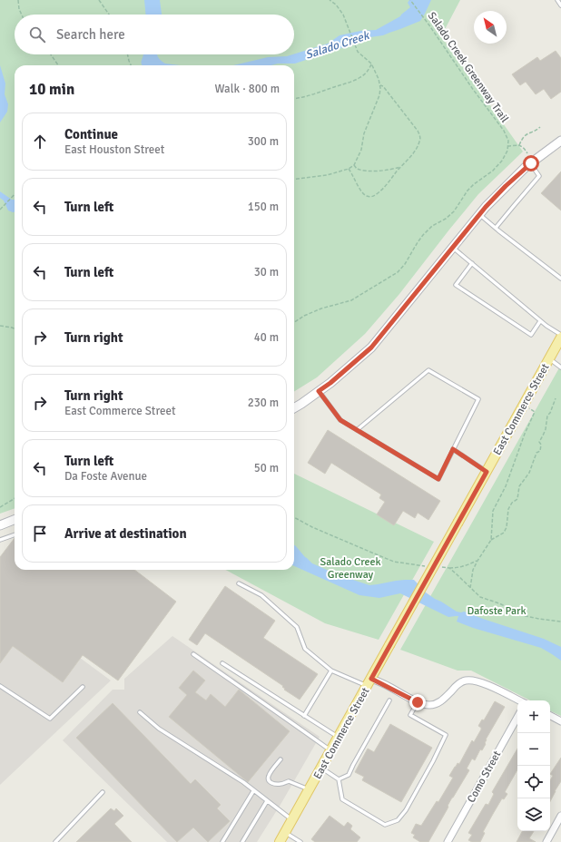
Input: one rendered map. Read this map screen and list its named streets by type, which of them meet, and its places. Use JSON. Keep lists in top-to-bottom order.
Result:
{
  "streets": {
    "main road": ["East Commerce Street"],
    "street": ["Como Street"],
    "path": ["Salado Creek Greenway Trail"]
  },
  "water": ["Salado Creek"],
  "parks": ["Salado Creek Greenway", "Dafoste Park"],
  "north": "top left",
  "page": {
    "search": "Search here",
    "heading": ["10 min", "Walk · 800 m"],
    "list": [
      ["Continue", "East Houston Street", "300 m"],
      ["Turn left", "150 m"],
      ["Turn left", "30 m"],
      ["Turn right", "40 m"],
      ["Turn right", "East Commerce Street", "230 m"],
      ["Turn left", "Da Foste Avenue", "50 m"],
      "Arrive at destination"
    ],
    "map_buttons": ["+", "−"]
  }
}
